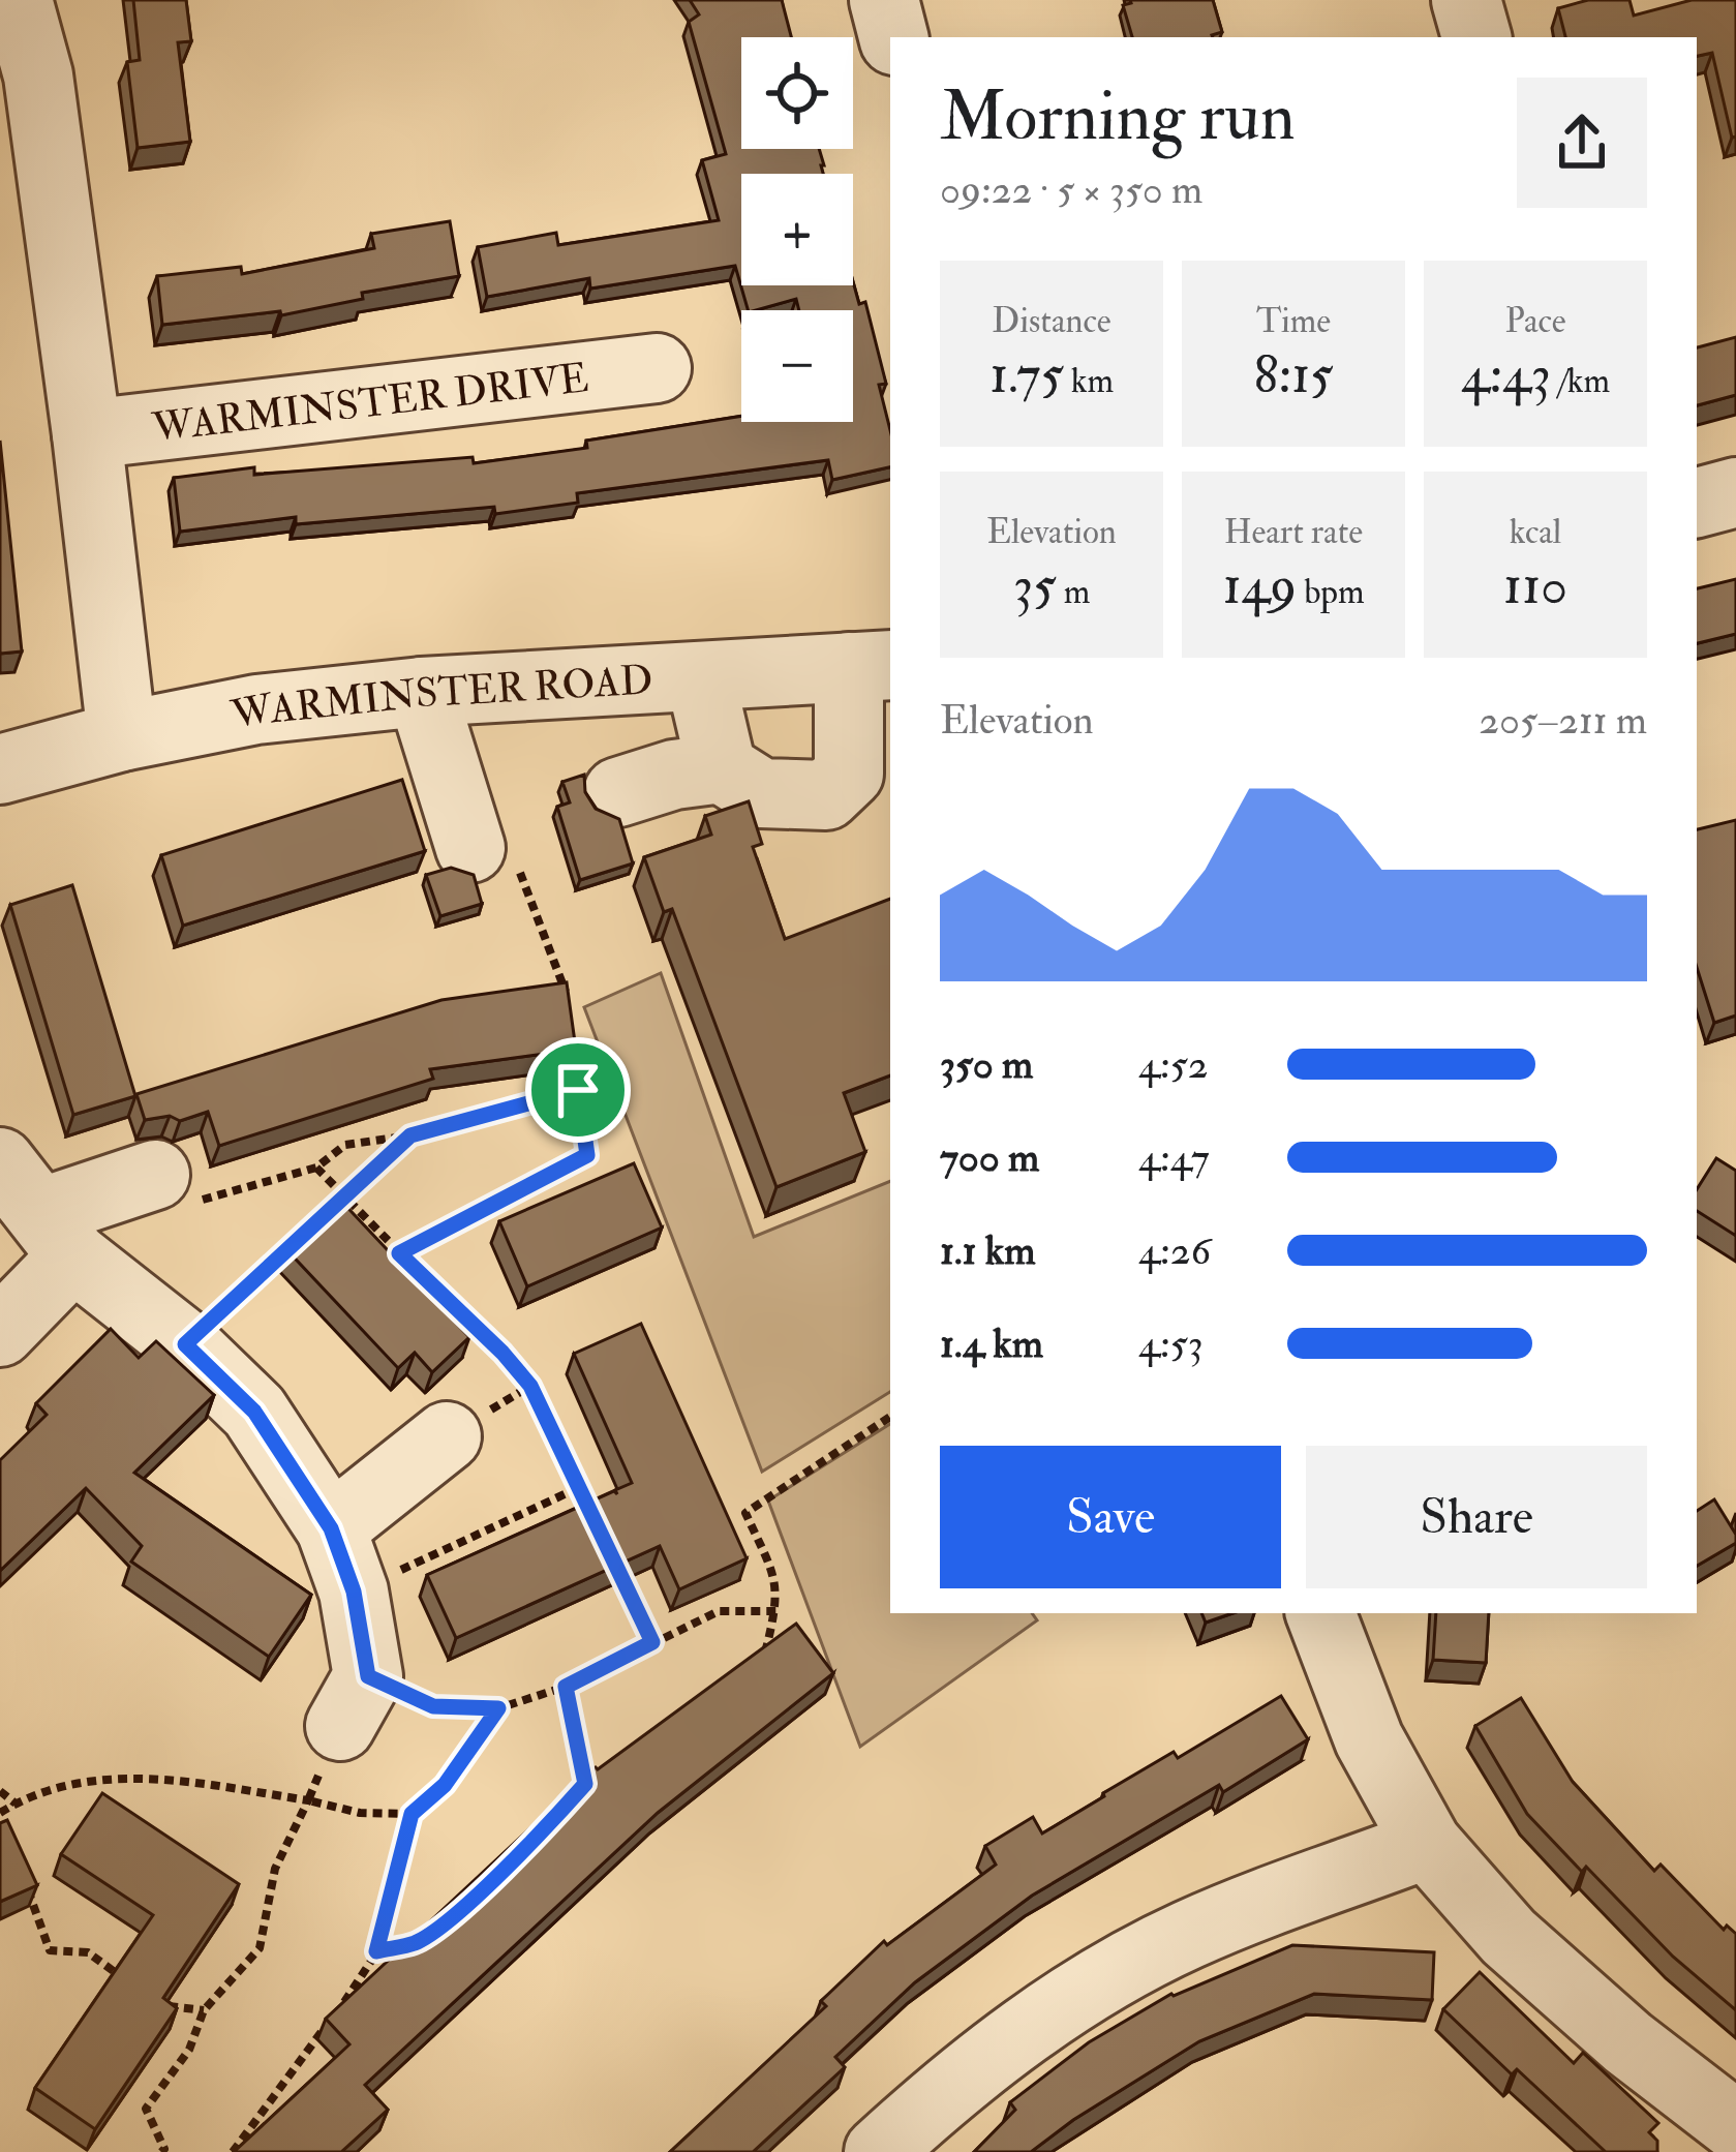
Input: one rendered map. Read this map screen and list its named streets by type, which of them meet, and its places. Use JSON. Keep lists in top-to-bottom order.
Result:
{
  "streets": {
    "street": ["WARMINSTER DRIVE", "WARMINSTER ROAD"]
  },
  "page": {
    "map_buttons": ["+", "−"],
    "heading": ["Morning run", "09:22 · 5 × 350 m"],
    "stats": [
      ["Distance", "1.75 km"],
      ["Time", "8:15"],
      ["Pace", "4:43 /km"],
      ["Elevation", "35 m"],
      ["Heart rate", "149 bpm"],
      ["kcal", "110"]
    ],
    "chart": ["Elevation", "205–211 m"],
    "list": [
      {
        "name": "350 m",
        "note": "4:52"
      },
      {
        "name": "700 m",
        "note": "4:47"
      },
      {
        "name": "1.1 km",
        "note": "4:26"
      },
      {
        "name": "1.4 km",
        "note": "4:53"
      }
    ],
    "buttons": ["Save", "Share"]
  }
}
